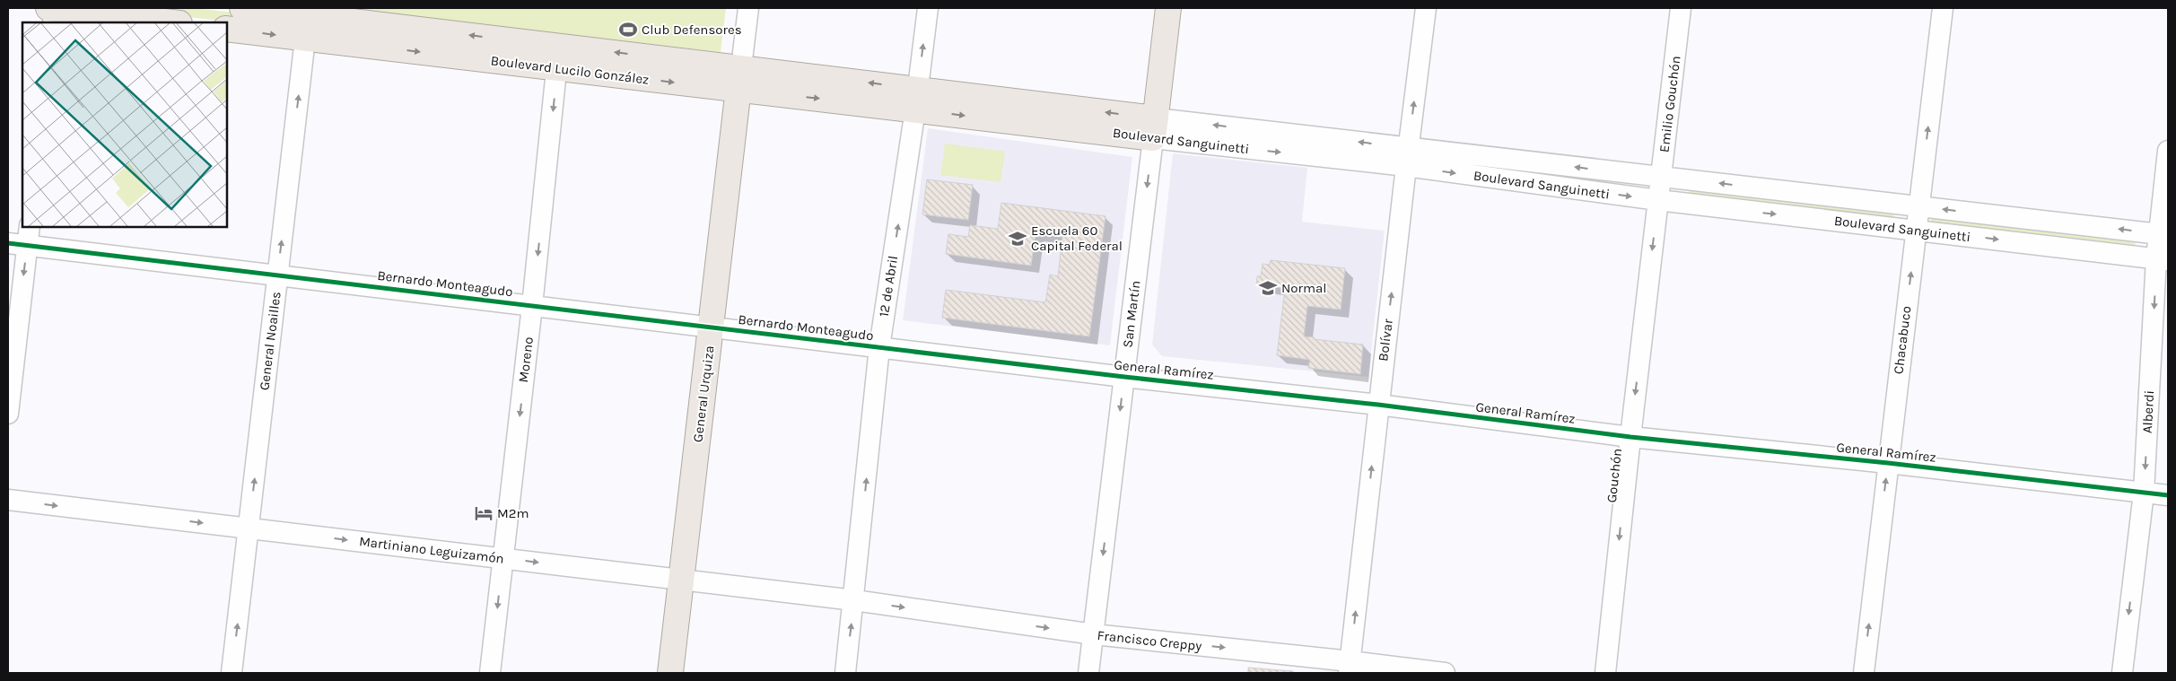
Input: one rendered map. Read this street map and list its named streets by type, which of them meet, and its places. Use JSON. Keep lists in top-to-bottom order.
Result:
{
  "streets": {
    "main road": [
      "Boulevard Lucilo González",
      "Boulevard Sanguinetti",
      "San Martín",
      "General Urquiza"
    ],
    "street": [
      "Emilio Gouchón",
      "Bernardo Monteagudo",
      "12 de Abril",
      "Bolívar",
      "Chacabuco",
      "General Noailles",
      "Moreno",
      "General Ramírez",
      "Alberdi",
      "Gouchón",
      "Martiniano Leguizamón",
      "Francisco Creppy"
    ]
  },
  "crossings": [
    ["Boulevard Lucilo González", "Boulevard Sanguinetti"],
    ["Boulevard Lucilo González", "12 de Abril"],
    ["Boulevard Lucilo González", "General Noailles"],
    ["Boulevard Lucilo González", "Moreno"],
    ["Boulevard Lucilo González", "General Urquiza"],
    ["Emilio Gouchón", "Boulevard Sanguinetti"],
    ["Emilio Gouchón", "Gouchón"],
    ["Boulevard Sanguinetti", "12 de Abril"],
    ["Boulevard Sanguinetti", "San Martín"],
    ["Boulevard Sanguinetti", "Bolívar"],
    ["Boulevard Sanguinetti", "Chacabuco"],
    ["Boulevard Sanguinetti", "Alberdi"],
    ["Boulevard Sanguinetti", "Gouchón"],
    ["Bernardo Monteagudo", "12 de Abril"],
    ["Bernardo Monteagudo", "General Noailles"],
    ["Bernardo Monteagudo", "Moreno"],
    ["Bernardo Monteagudo", "General Ramírez"],
    ["Bernardo Monteagudo", "General Urquiza"],
    ["12 de Abril", "General Ramírez"],
    ["12 de Abril", "Martiniano Leguizamón"],
    ["12 de Abril", "Francisco Creppy"],
    ["San Martín", "General Ramírez"],
    ["San Martín", "Francisco Creppy"],
    ["Bolívar", "General Ramírez"],
    ["Bolívar", "Francisco Creppy"],
    ["Chacabuco", "General Ramírez"],
    ["General Noailles", "Martiniano Leguizamón"],
    ["Moreno", "Martiniano Leguizamón"],
    ["General Ramírez", "Alberdi"],
    ["General Ramírez", "Gouchón"],
    ["General Urquiza", "Martiniano Leguizamón"],
    ["Martiniano Leguizamón", "Francisco Creppy"]
  ],
  "one_way": [
    "12 de Abril",
    "San Martín",
    "Bolívar",
    "Chacabuco",
    "General Noailles",
    "Moreno",
    "Alberdi",
    "Gouchón",
    "Martiniano Leguizamón",
    "Francisco Creppy"
  ],
  "places": {
    "sports": ["Club Defensores"],
    "school or university": ["Escuela 60 Capital Federal", "Normal"],
    "hotel": ["M2m"]
  }
}
